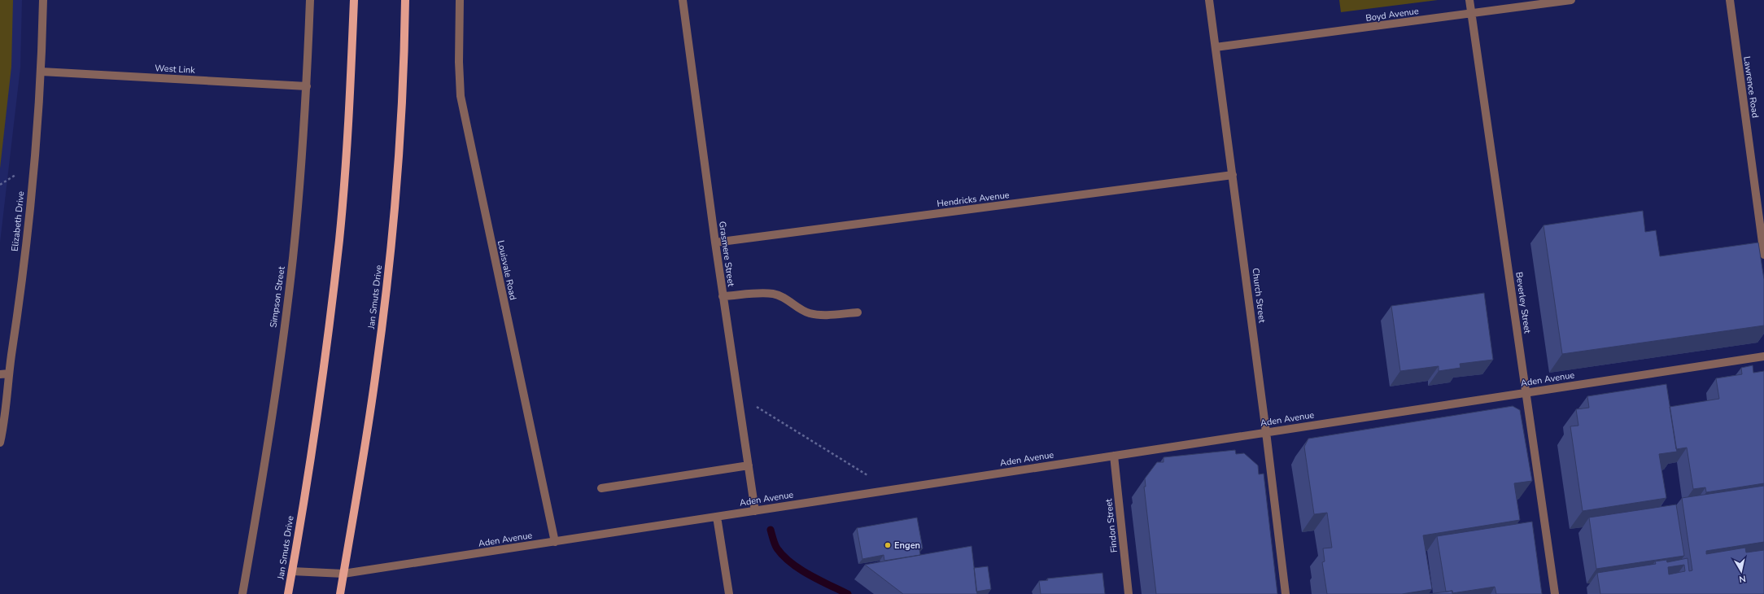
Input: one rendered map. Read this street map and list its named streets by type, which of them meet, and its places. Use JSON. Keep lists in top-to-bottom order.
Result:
{
  "streets": {
    "main road": ["Jan Smuts Drive"],
    "street": [
      "Boyd Avenue",
      "West Link",
      "Lawrence Road",
      "Hendricks Avenue",
      "Elizabeth Drive",
      "Grasmere Street",
      "Louisvale Road",
      "Church Street",
      "Simpson Street",
      "Beverley Street",
      "Aden Avenue",
      "Findon Street"
    ]
  },
  "crossings": [
    ["Boyd Avenue", "Church Street"],
    ["Boyd Avenue", "Beverley Street"],
    ["West Link", "Elizabeth Drive"],
    ["West Link", "Simpson Street"],
    ["Hendricks Avenue", "Grasmere Street"],
    ["Hendricks Avenue", "Church Street"],
    ["Grasmere Street", "Aden Avenue"],
    ["Louisvale Road", "Aden Avenue"],
    ["Church Street", "Aden Avenue"],
    ["Jan Smuts Drive", "Aden Avenue"],
    ["Beverley Street", "Aden Avenue"],
    ["Aden Avenue", "Findon Street"]
  ],
  "places": ["Engen"],
  "north": "bottom"
}
